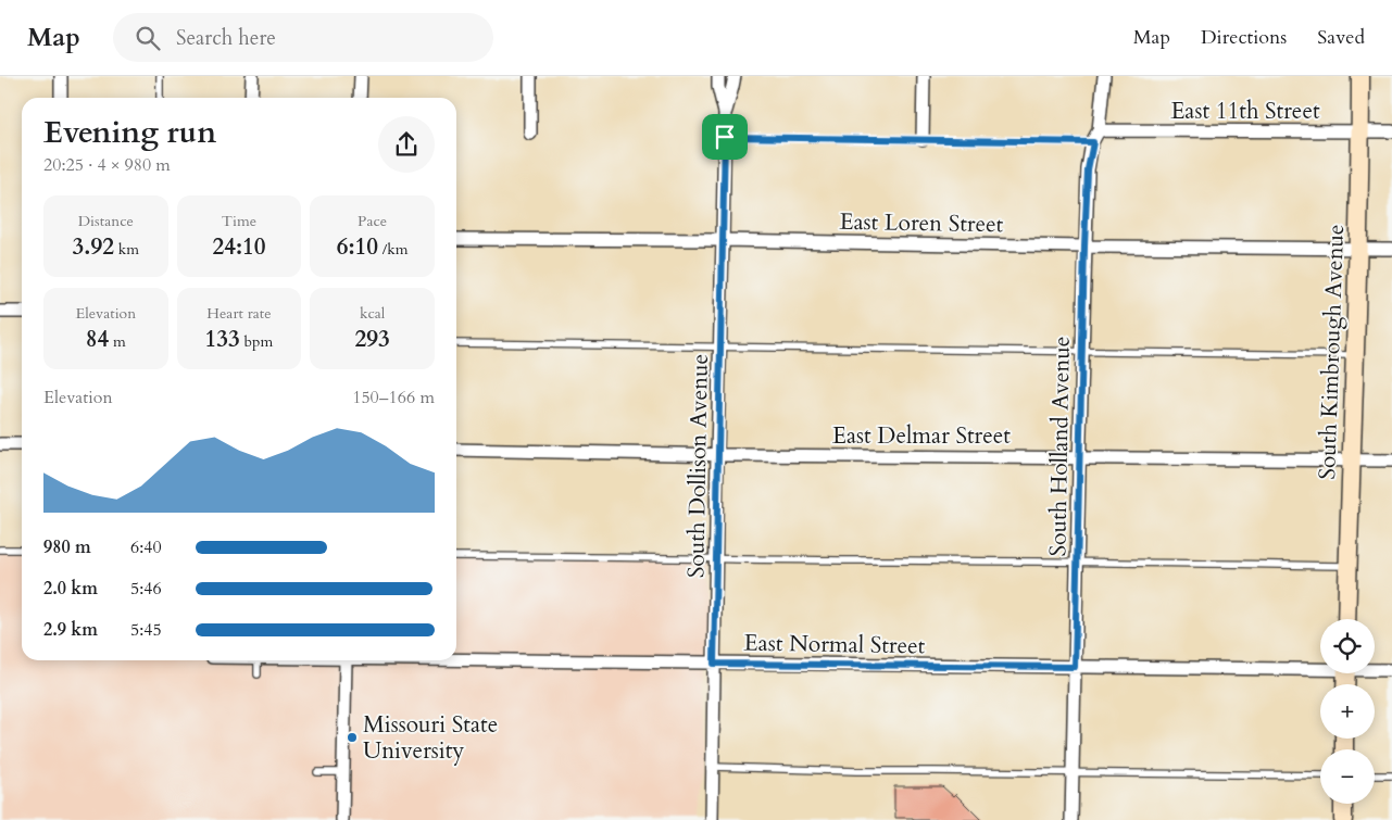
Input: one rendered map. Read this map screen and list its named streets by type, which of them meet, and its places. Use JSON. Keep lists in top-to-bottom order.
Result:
{
  "streets": {
    "main road": ["South Kimbrough Avenue"],
    "street": [
      "East 11th Street",
      "East Loren Street",
      "East Delmar Street",
      "South Holland Avenue",
      "South Dollison Avenue",
      "East Normal Street"
    ]
  },
  "crossings": [
    ["East 11th Street", "South Kimbrough Avenue"],
    ["East 11th Street", "South Holland Avenue"],
    ["East Loren Street", "South Kimbrough Avenue"],
    ["East Loren Street", "South Holland Avenue"],
    ["East Loren Street", "South Dollison Avenue"],
    ["South Kimbrough Avenue", "East Delmar Street"],
    ["East Delmar Street", "South Holland Avenue"],
    ["East Delmar Street", "South Dollison Avenue"],
    ["South Holland Avenue", "East Normal Street"],
    ["South Dollison Avenue", "East Normal Street"]
  ],
  "places": ["Missouri State University"],
  "page": {
    "header": "Map",
    "search": "Search here",
    "nav": ["Map", "Directions", "Saved"],
    "heading": ["Evening run", "20:25 · 4 × 980 m"],
    "stats": [
      ["Distance", "3.92 km"],
      ["Time", "24:10"],
      ["Pace", "6:10 /km"],
      ["Elevation", "84 m"],
      ["Heart rate", "133 bpm"],
      ["kcal", "293"]
    ],
    "chart": ["Elevation", "150–166 m"],
    "list": [
      {
        "name": "980 m",
        "note": "6:40"
      },
      {
        "name": "2.0 km",
        "note": "5:46"
      },
      {
        "name": "2.9 km",
        "note": "5:45"
      }
    ],
    "map_buttons": ["+", "−"]
  }
}
